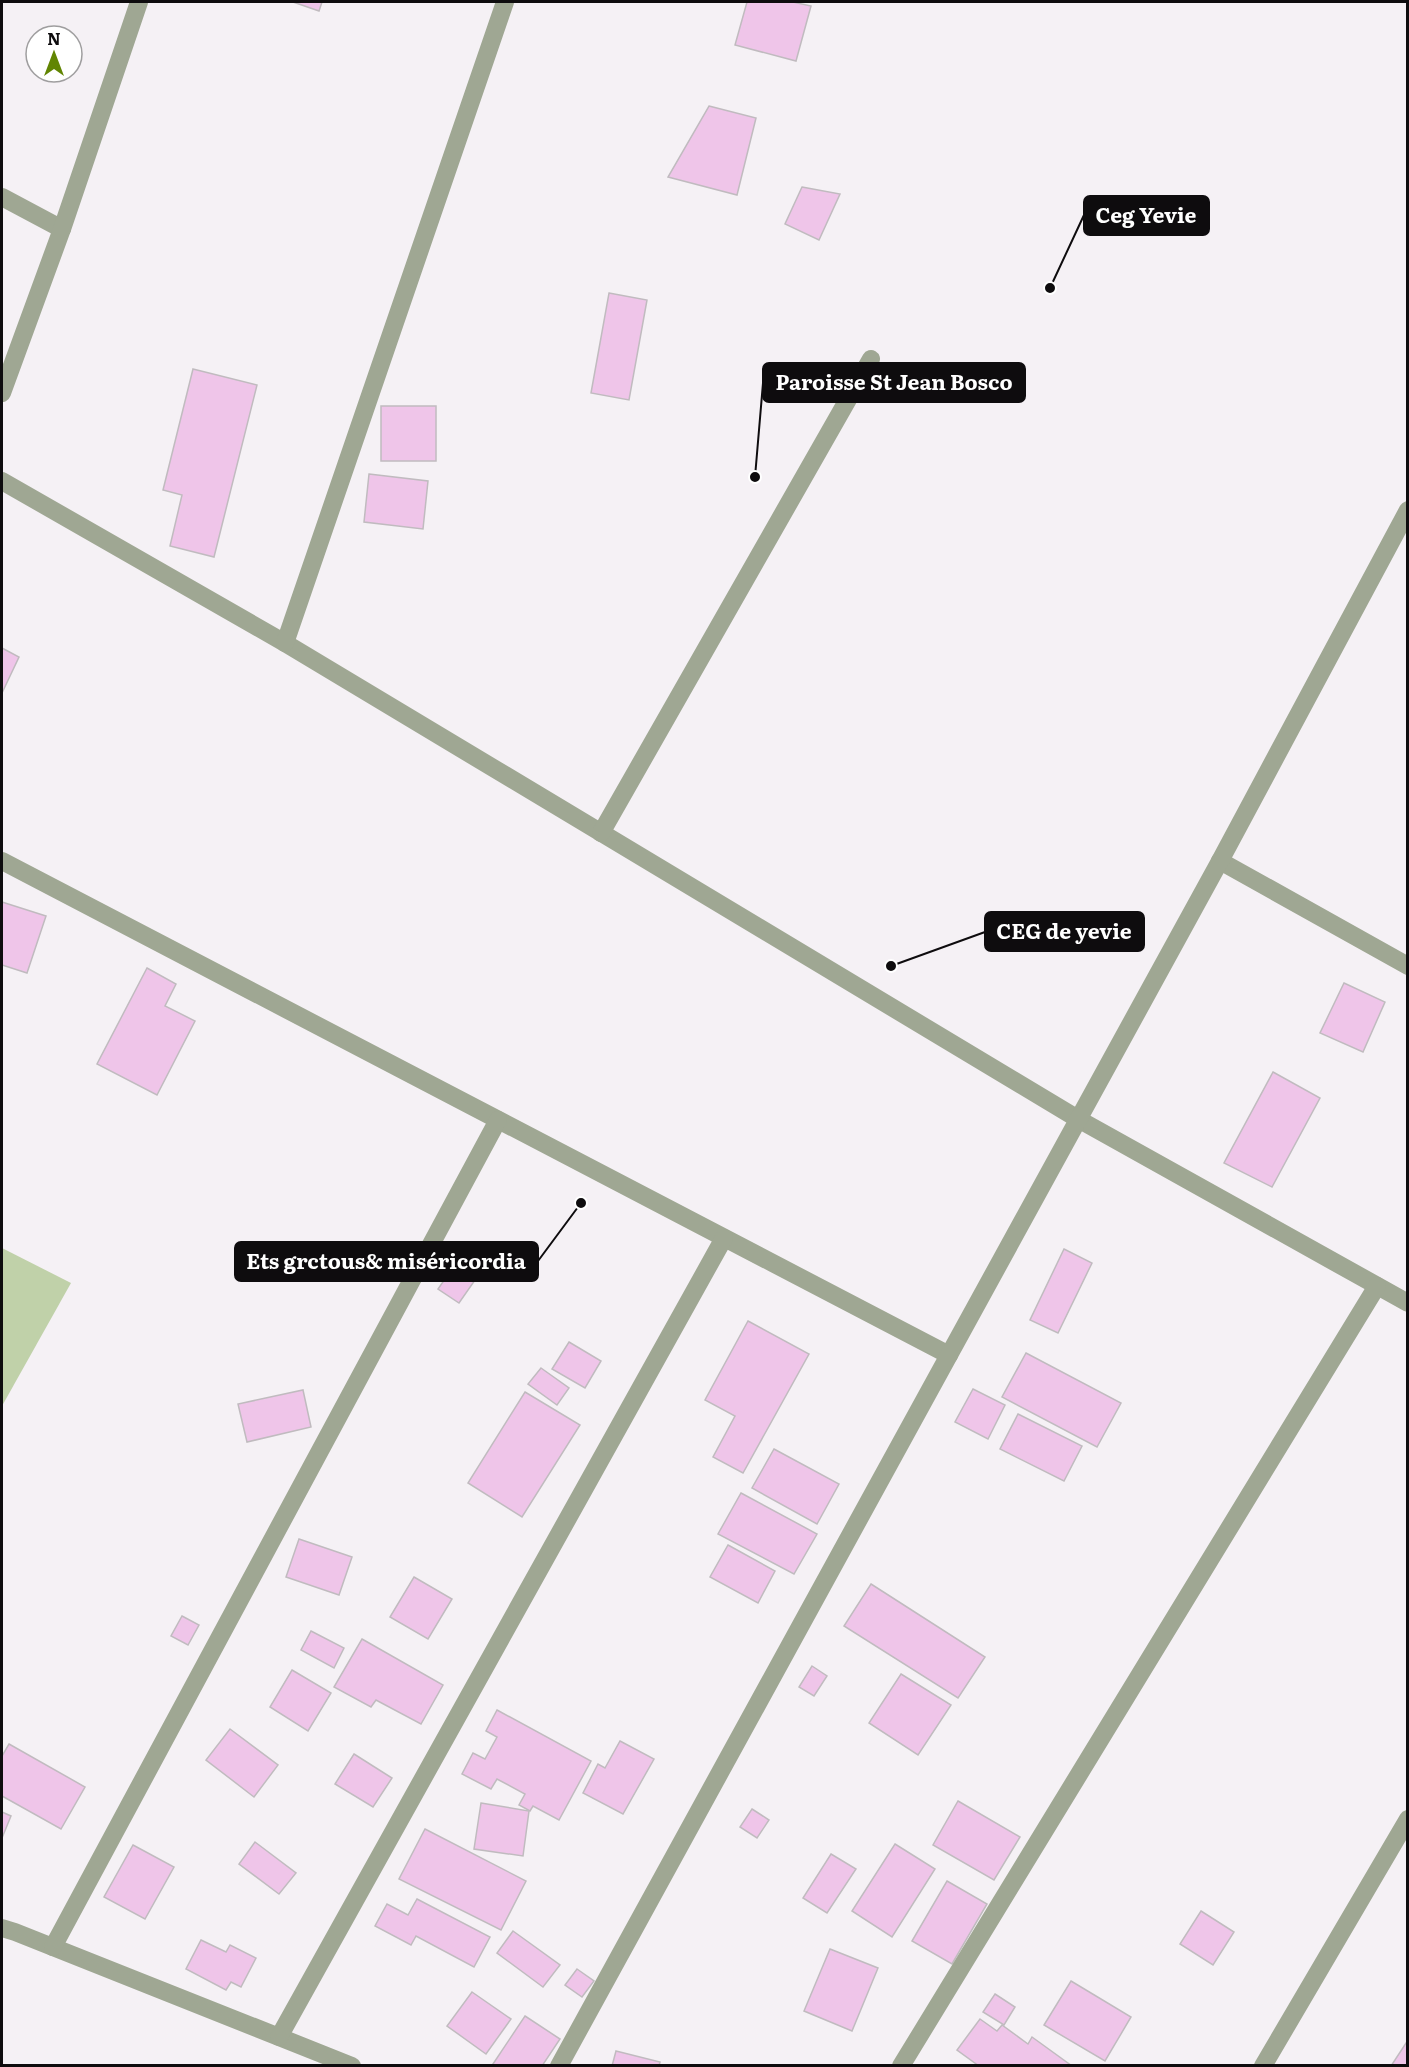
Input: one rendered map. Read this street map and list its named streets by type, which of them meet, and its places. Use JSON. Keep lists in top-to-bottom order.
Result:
{
  "places": [
    "Ceg Yevie",
    "Paroisse St Jean Bosco",
    "CEG de yevie",
    "Ets grctous& miséricordia"
  ],
  "north": "top"
}
